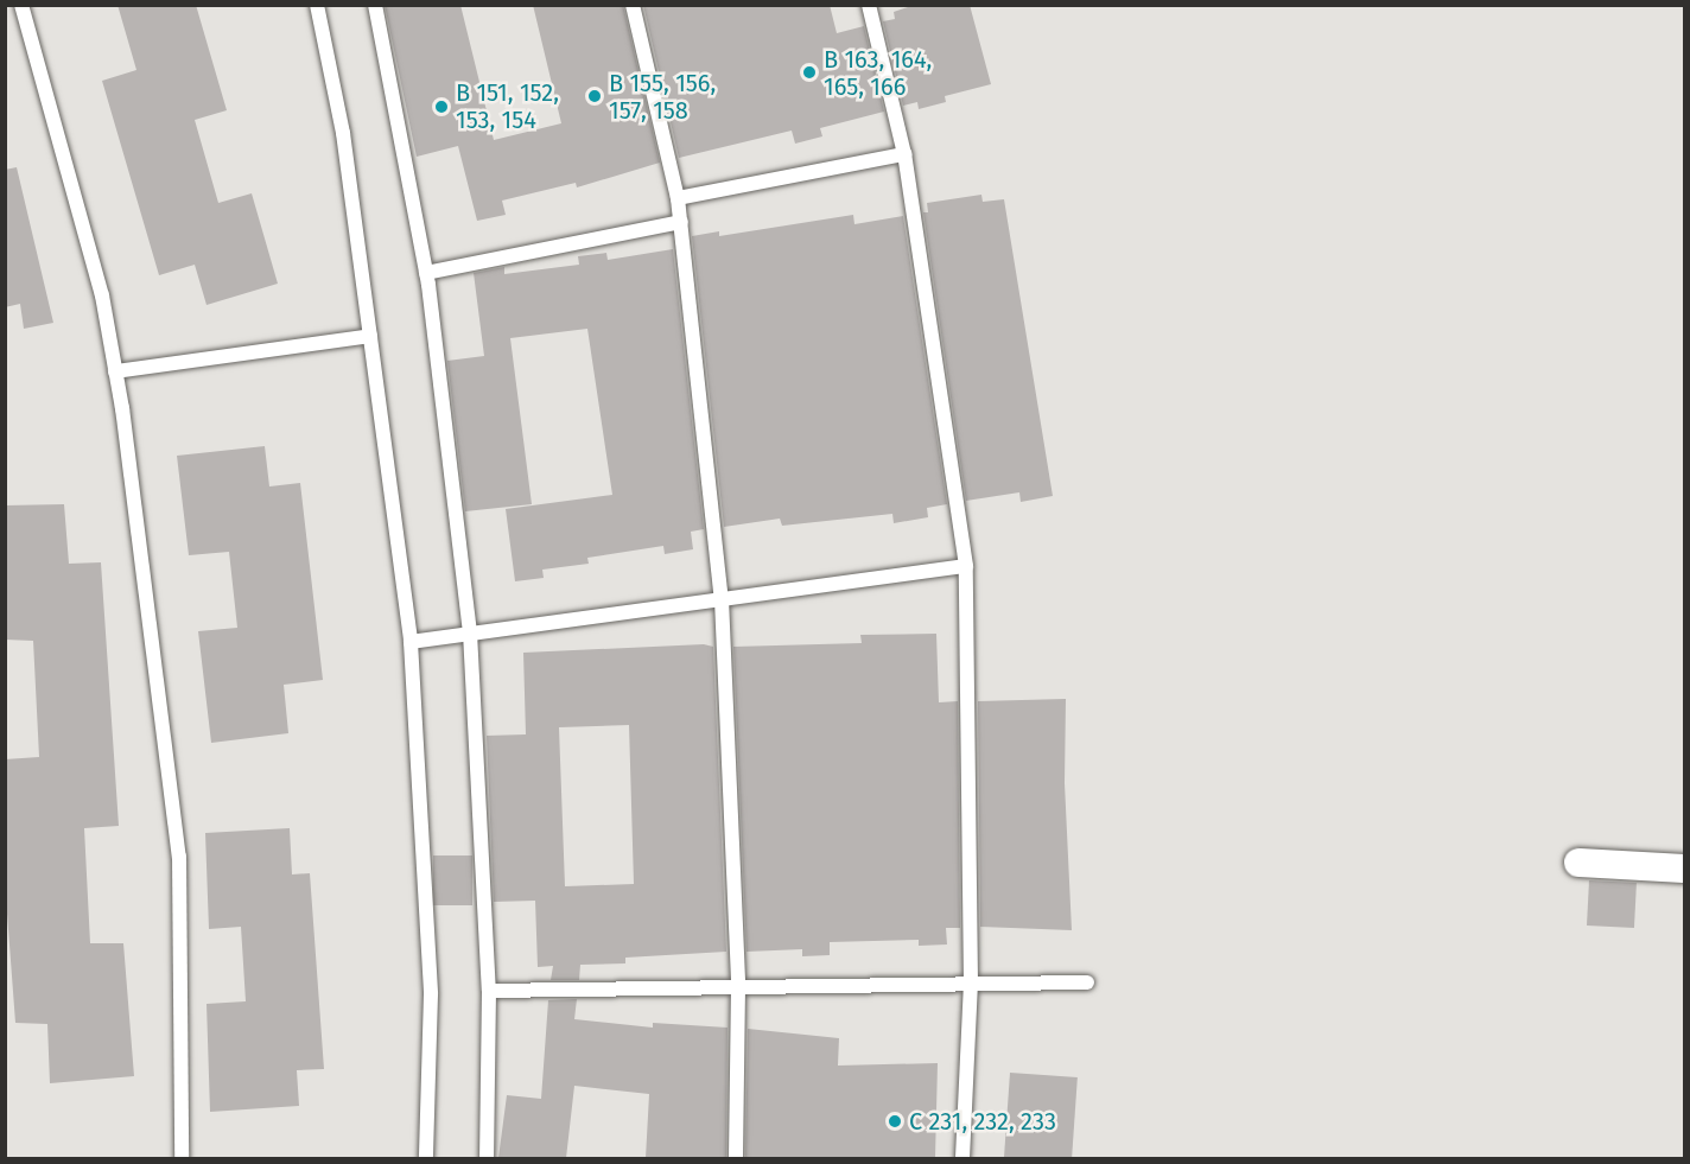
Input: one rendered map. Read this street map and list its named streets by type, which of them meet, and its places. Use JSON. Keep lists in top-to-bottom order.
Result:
{
  "places": [
    "B 163, 164, 165, 166",
    "B 155, 156, 157, 158",
    "B 151, 152, 153, 154",
    "C 231, 232, 233"
  ]
}
